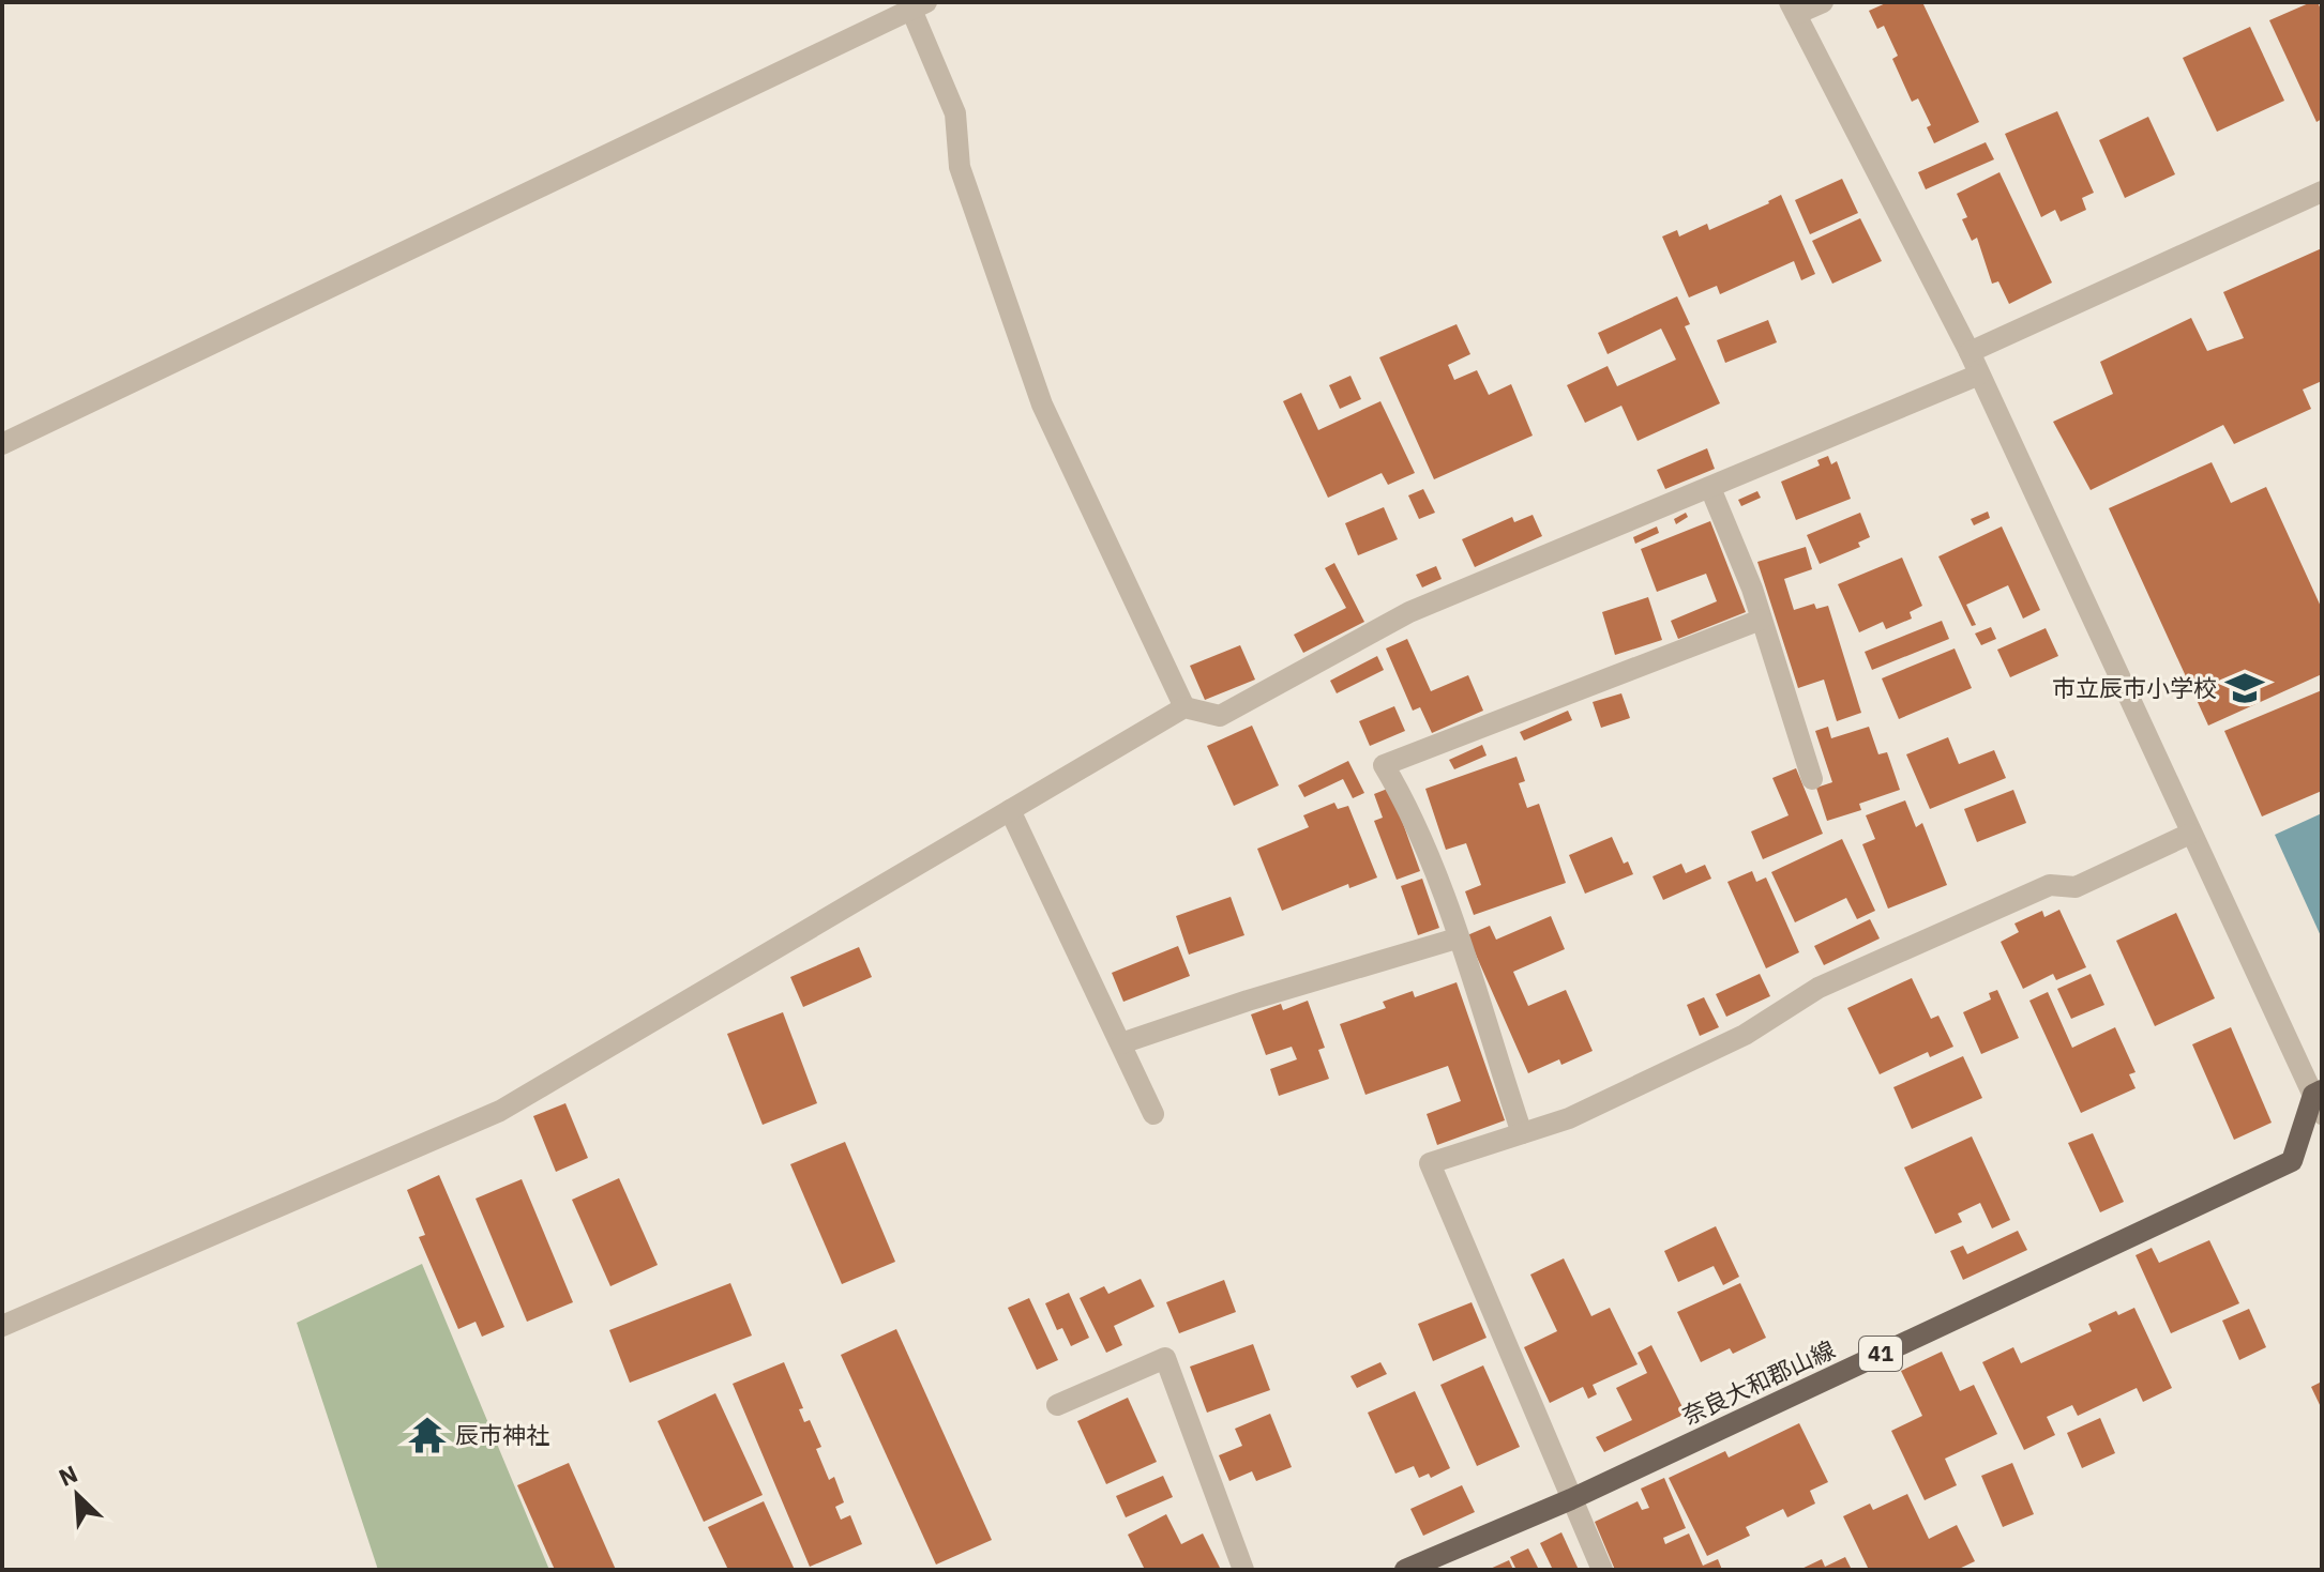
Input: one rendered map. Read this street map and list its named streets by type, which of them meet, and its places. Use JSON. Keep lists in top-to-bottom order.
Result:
{
  "streets": {
    "main road": ["41", "奈良大和郡山線"]
  },
  "places": {
    "school or university": ["市立辰市小学校"],
    "temple": ["辰市神社"]
  },
  "north": "top left"
}
